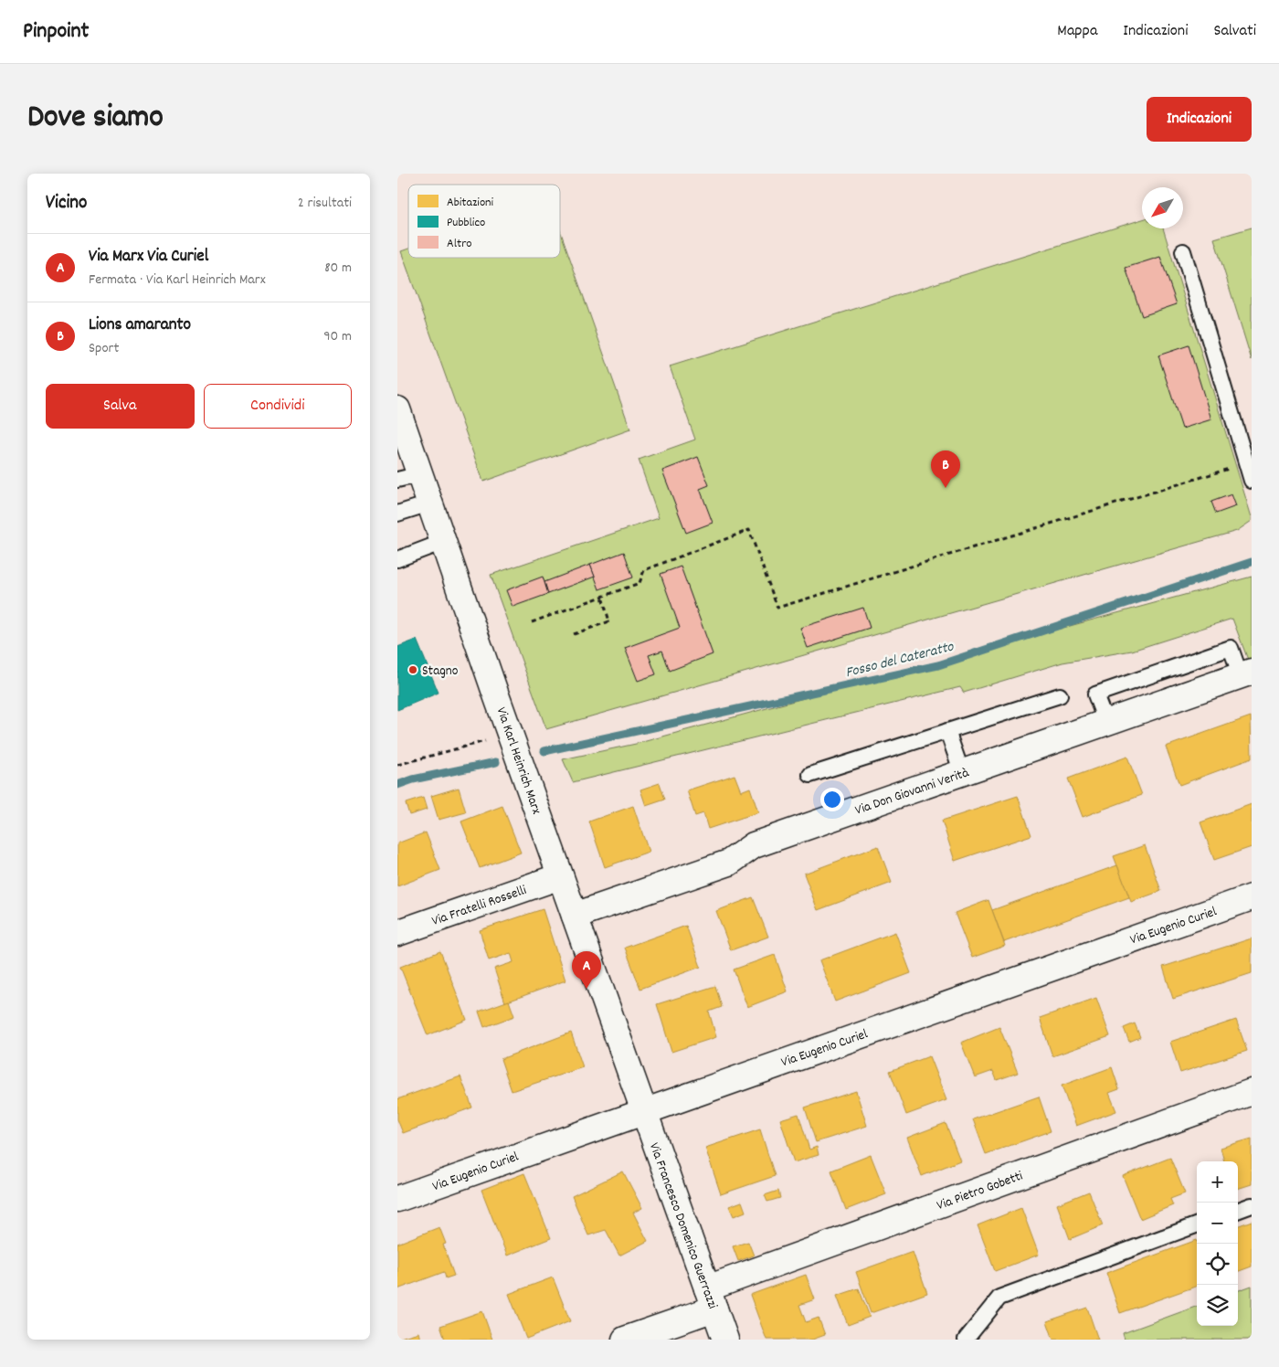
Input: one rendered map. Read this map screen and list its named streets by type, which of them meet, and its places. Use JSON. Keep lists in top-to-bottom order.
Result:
{
  "streets": {
    "street": [
      "Via Karl Heinrich Marx",
      "Via Don Giovanni Verità",
      "Via Fratelli Rosselli",
      "Via Eugenio Curiel",
      "Via Pietro Gobetti",
      "Via Francesco Domenico Guerrazzi"
    ]
  },
  "crossings": [
    ["Via Karl Heinrich Marx", "Via Don Giovanni Verità"],
    ["Via Karl Heinrich Marx", "Via Fratelli Rosselli"],
    ["Via Karl Heinrich Marx", "Via Eugenio Curiel"],
    ["Via Karl Heinrich Marx", "Via Francesco Domenico Guerrazzi"],
    ["Via Eugenio Curiel", "Via Francesco Domenico Guerrazzi"],
    ["Via Pietro Gobetti", "Via Francesco Domenico Guerrazzi"]
  ],
  "water": ["Fosso del Cateratto"],
  "places": ["Stagno"],
  "legend": ["Abitazioni", "Pubblico", "Altro"],
  "north": "bottom left",
  "page": {
    "header": "Pinpoint",
    "nav": ["Mappa", "Indicazioni", "Salvati"],
    "title": "Dove siamo",
    "buttons": [
      "Indicazioni",
      ["Salva", "Condividi"]
    ],
    "heading": ["Vicino", "2 risultati"],
    "list": [
      {
        "mark": "A",
        "name": "Via Marx Via Curiel",
        "note": "Fermata · Via Karl Heinrich Marx",
        "value": "80 m"
      },
      {
        "mark": "B",
        "name": "Lions amaranto",
        "note": "Sport",
        "value": "90 m"
      }
    ],
    "pins": ["B", "A"],
    "map_buttons": ["+", "−"]
  }
}
